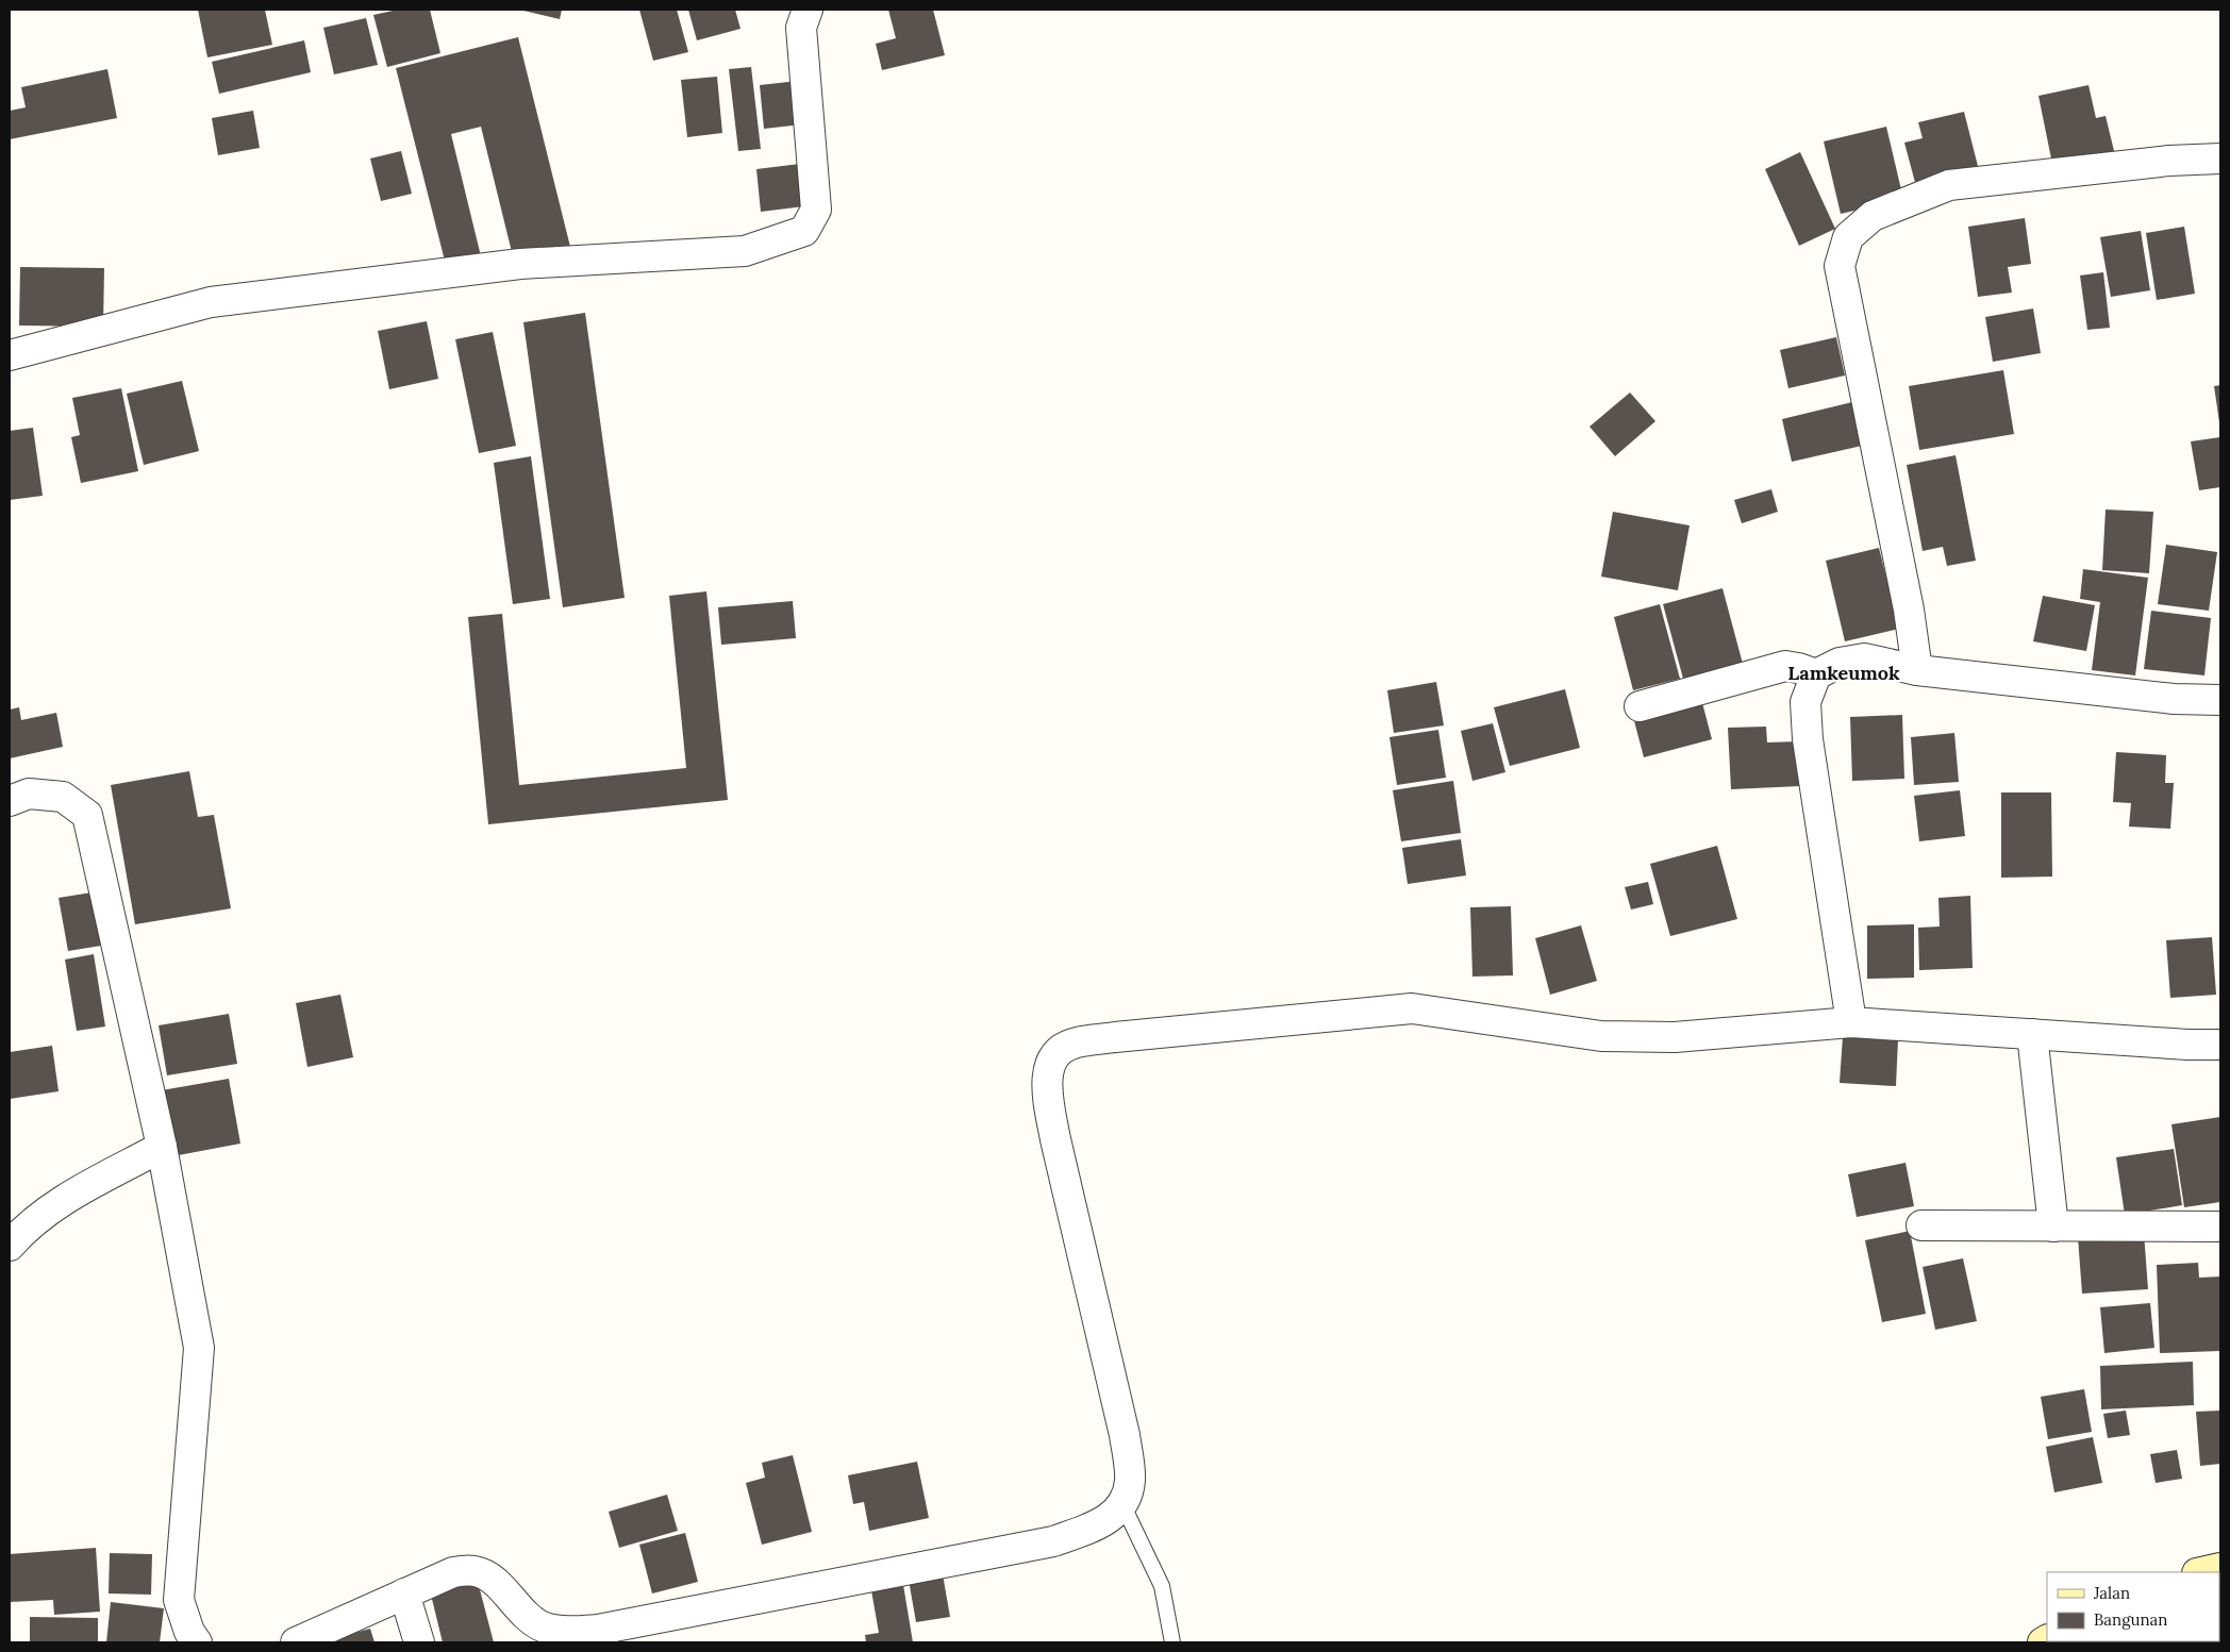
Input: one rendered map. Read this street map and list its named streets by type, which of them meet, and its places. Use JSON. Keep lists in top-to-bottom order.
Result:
{
  "districts": ["Lamkeumok"],
  "legend": ["Jalan", "Bangunan"]
}
